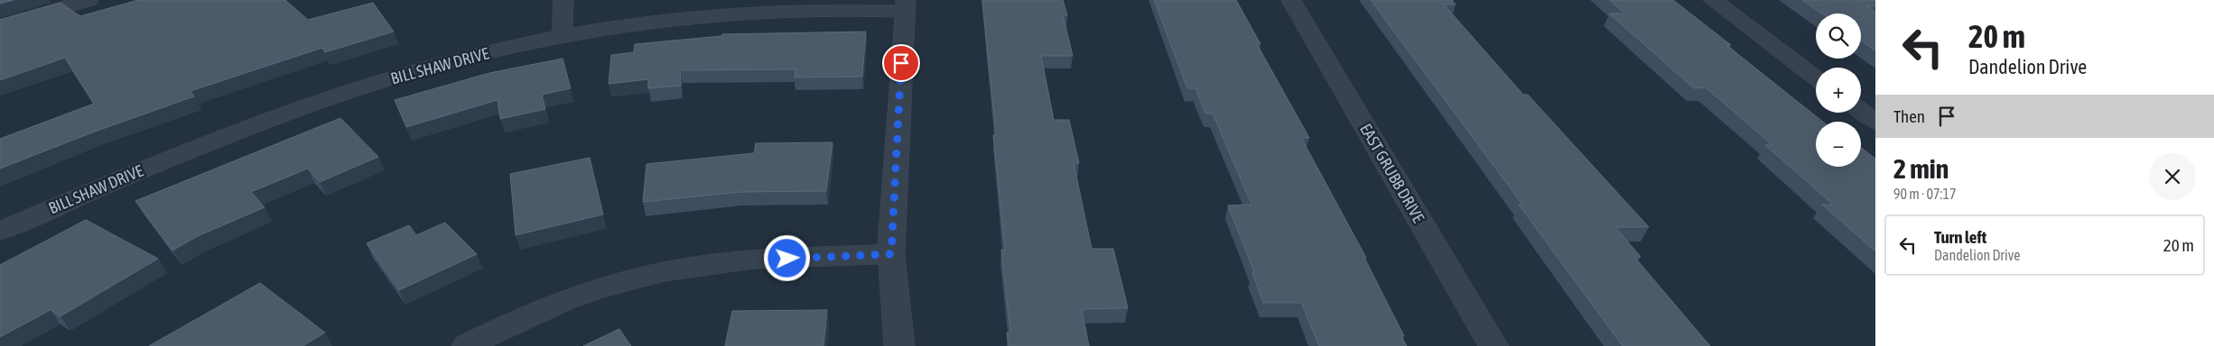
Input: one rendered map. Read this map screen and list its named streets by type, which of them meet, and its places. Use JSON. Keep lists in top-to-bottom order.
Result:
{
  "streets": {
    "street": ["BILL SHAW DRIVE", "EAST GRUBB DRIVE"]
  },
  "page": {
    "turn": ["20 m", "Dandelion Drive"],
    "map_buttons": ["+", "−"],
    "then": "Then",
    "heading": ["2 min", "90 m · 07:17"],
    "list": [
      {
        "name": "Turn left",
        "note": "Dandelion Drive",
        "value": "20 m"
      }
    ]
  }
}
